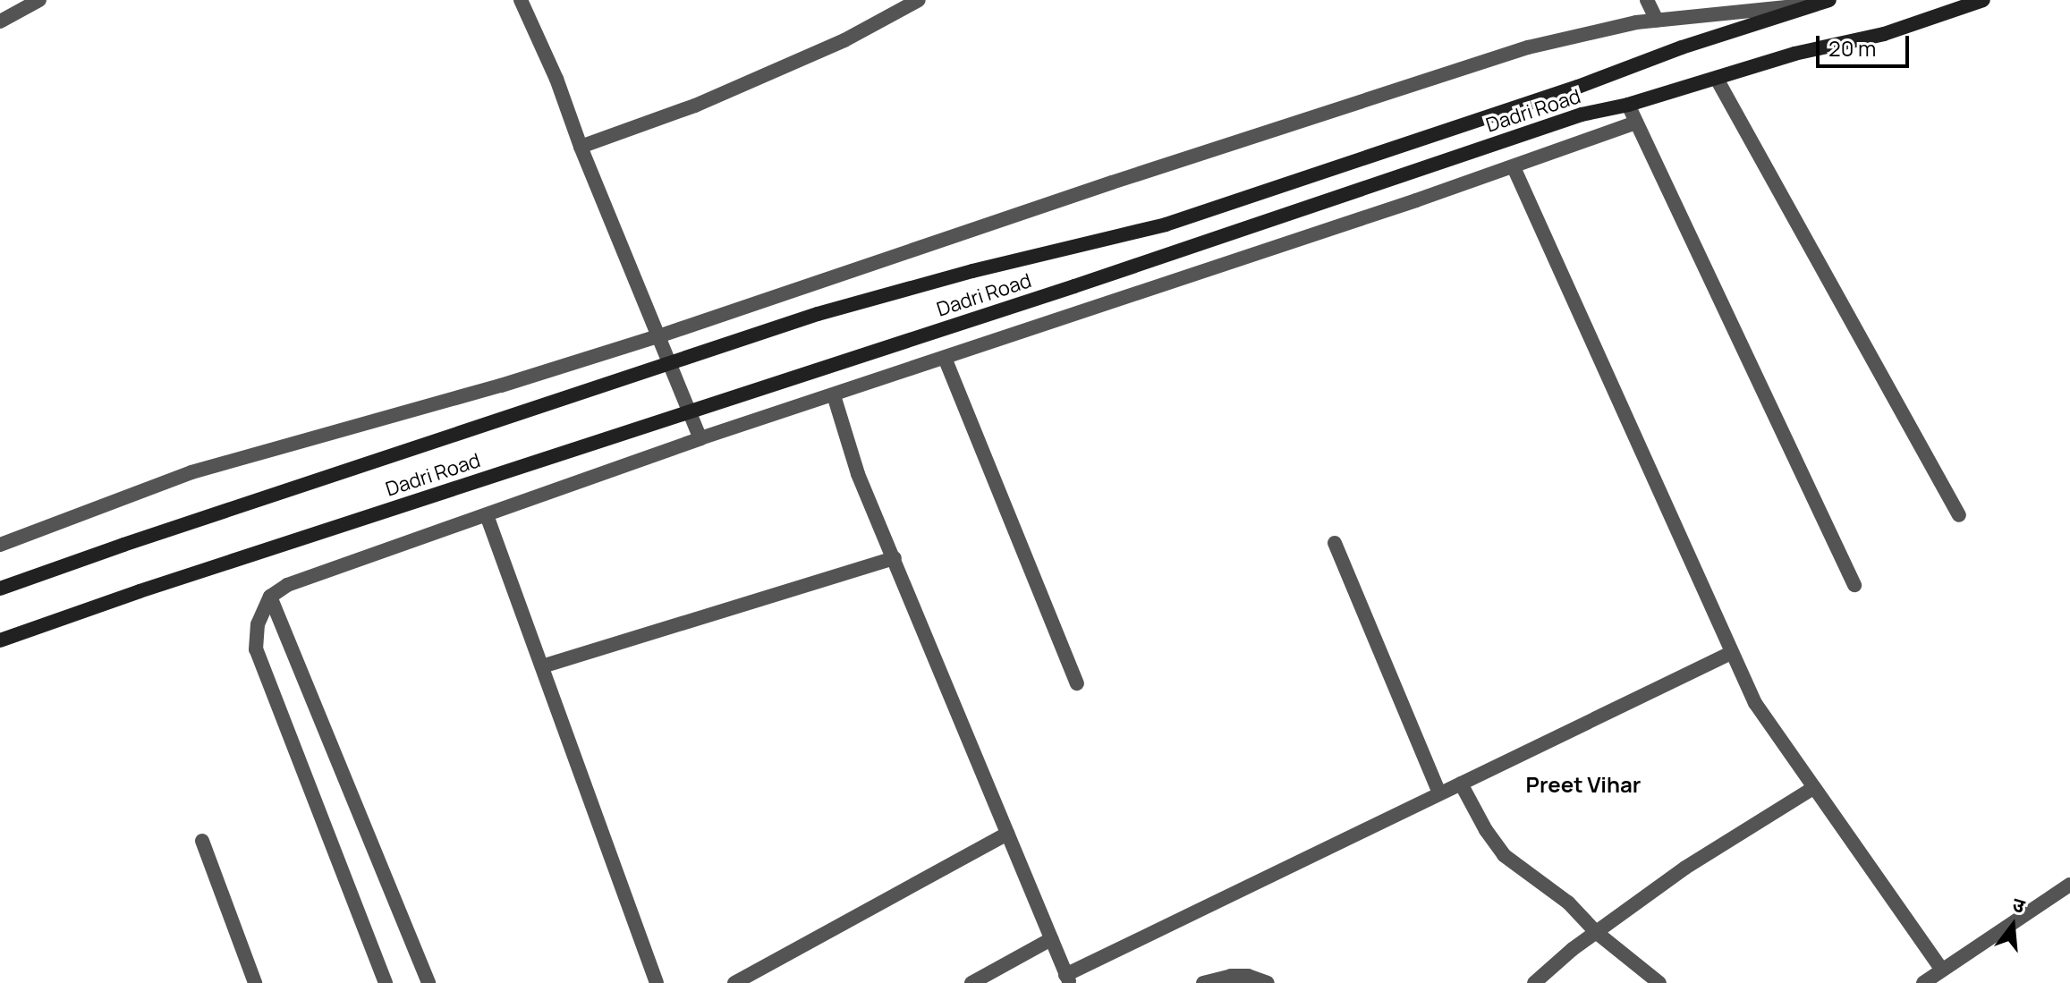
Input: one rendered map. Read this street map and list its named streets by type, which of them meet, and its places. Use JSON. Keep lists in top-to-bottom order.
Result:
{
  "streets": {
    "street": ["Dadri Road"]
  },
  "districts": ["Preet Vihar"],
  "scale_bar": "20 m",
  "north": "top"
}
